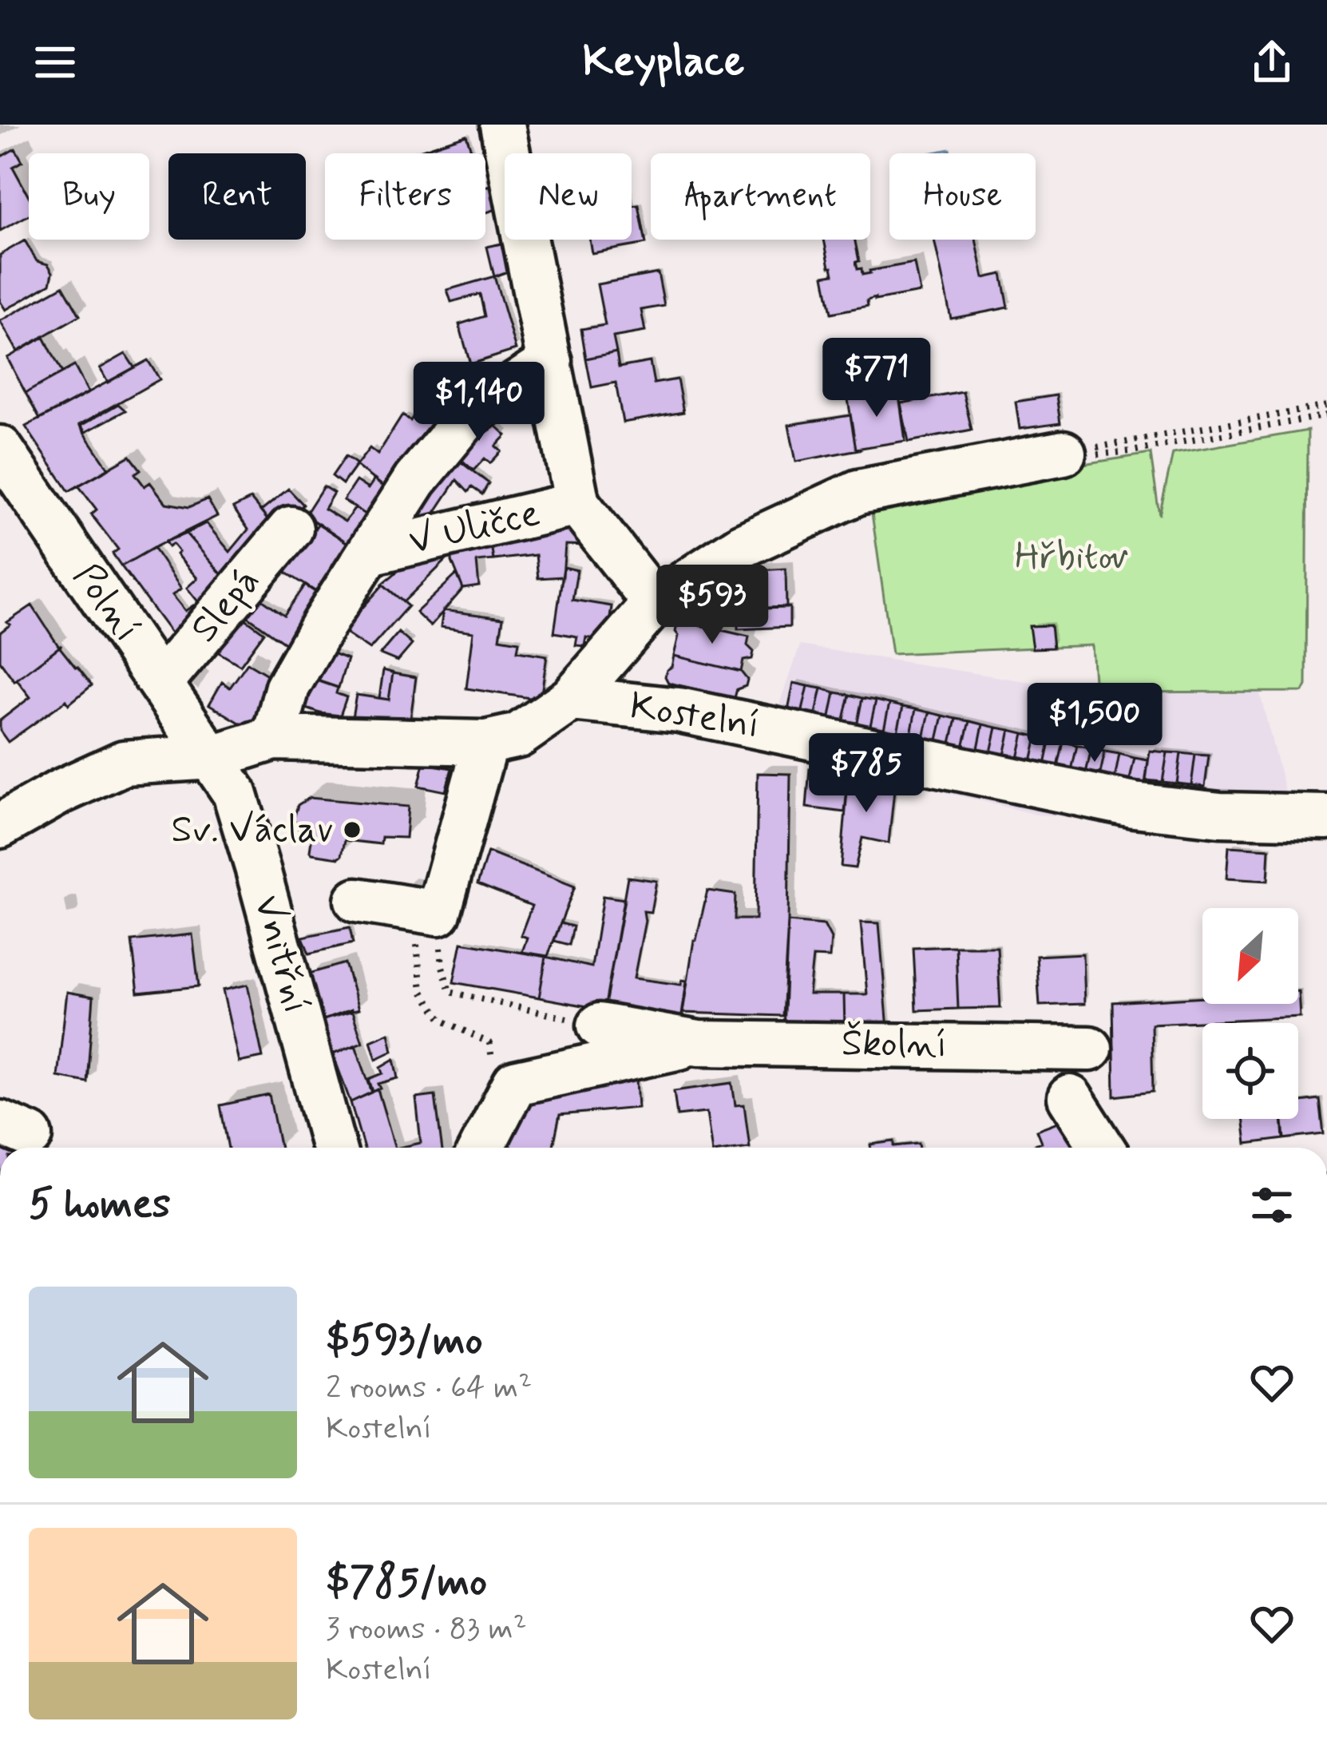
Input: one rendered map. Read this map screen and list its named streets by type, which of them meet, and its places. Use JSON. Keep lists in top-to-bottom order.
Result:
{
  "streets": {
    "street": [
      "V Uličce",
      "Polní",
      "Slepá",
      "Kostelní",
      "Vnitřní",
      "Školní"
    ]
  },
  "crossings": [
    ["V Uličce", "Kostelní"],
    ["Polní", "Slepá"],
    ["Polní", "Kostelní"],
    ["Polní", "Vnitřní"],
    ["Kostelní", "Vnitřní"]
  ],
  "parks": ["Hřbitov"],
  "places": ["Sv. Václav"],
  "north": "bottom left",
  "page": {
    "header": "Keyplace",
    "chip": [
      "Buy",
      "Rent",
      "Filters",
      "New",
      "Apartment",
      "House"
    ],
    "price": [
      "$771",
      "$1,140",
      "$593",
      "$1,500",
      "$785"
    ],
    "heading": "5 homes",
    "list": [
      {
        "name": "$593/mo",
        "note": "2 rooms · 64 m² · Kostelní"
      },
      {
        "name": "$785/mo",
        "note": "3 rooms · 83 m² · Kostelní"
      }
    ]
  }
}
